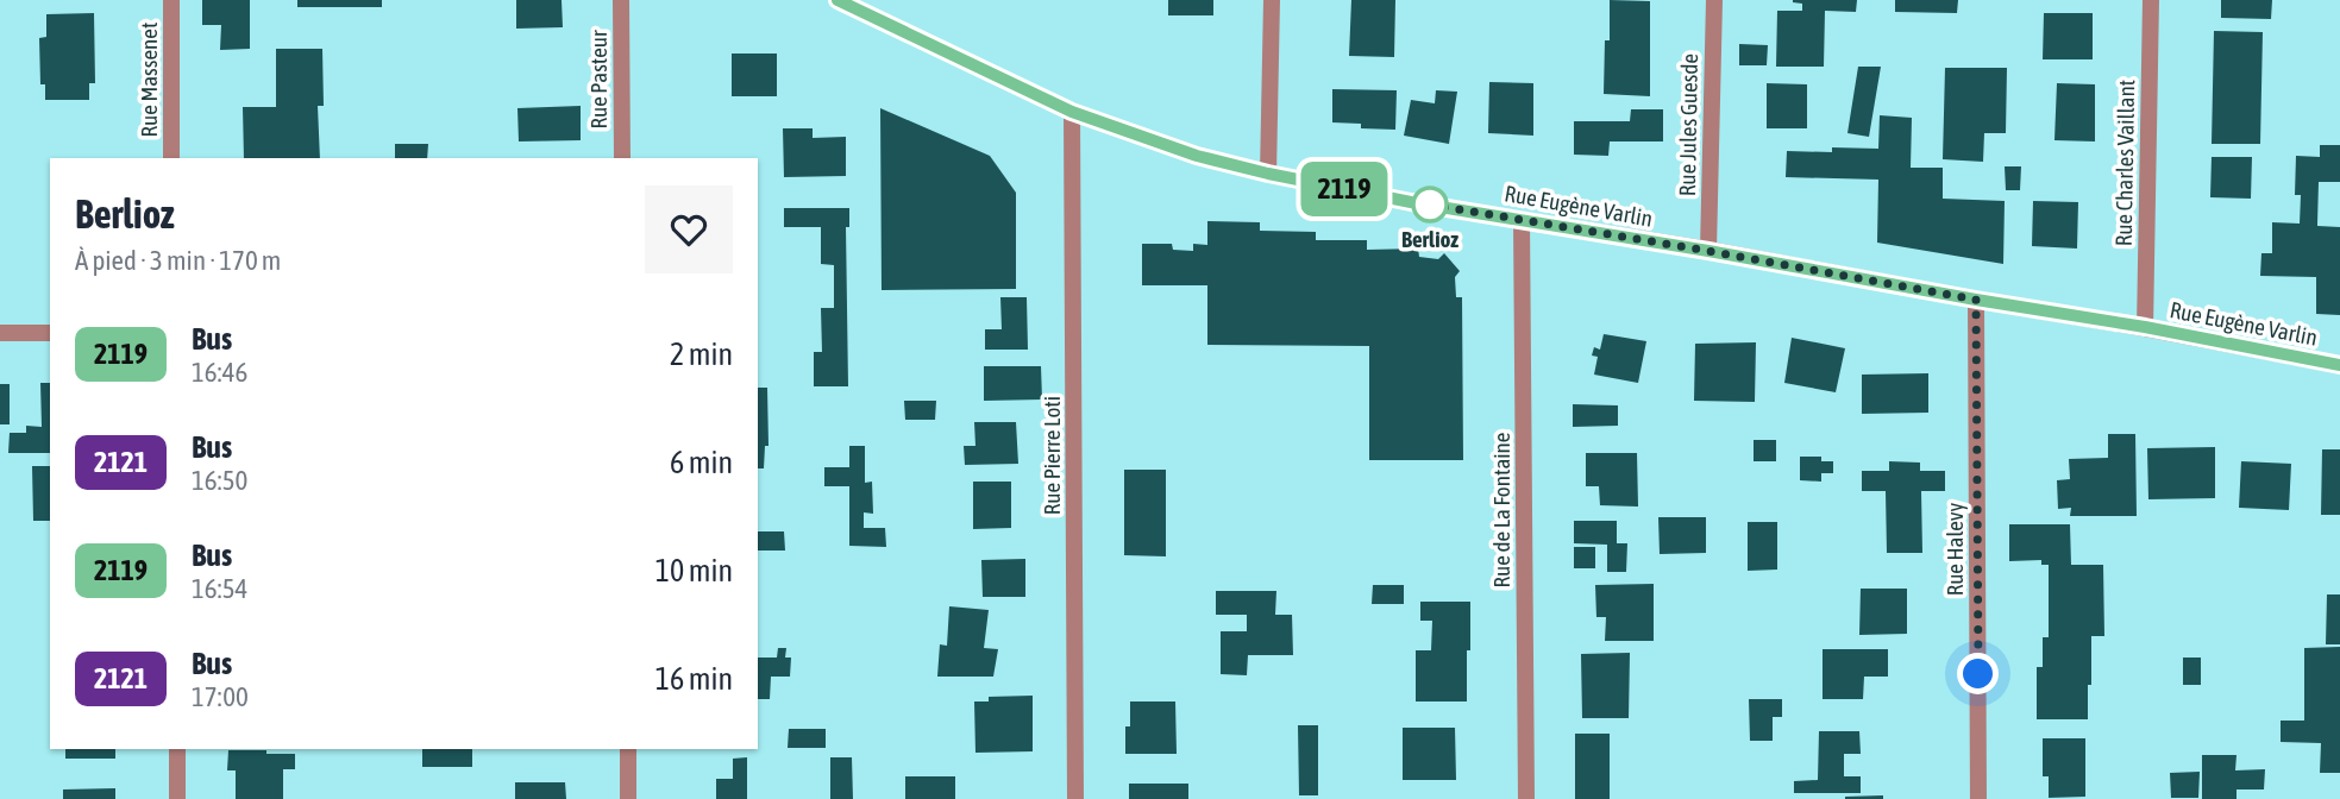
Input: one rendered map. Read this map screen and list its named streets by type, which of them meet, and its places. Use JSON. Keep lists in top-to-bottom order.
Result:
{
  "streets": {
    "street": [
      "Rue Massenet",
      "Rue Pasteur",
      "Rue Jules Guesde",
      "Rue Charles Vaillant",
      "Rue Eugène Varlin",
      "Rue Pierre Loti",
      "Rue de La Fontaine",
      "Rue Halevy"
    ]
  },
  "crossings": [
    ["Rue Jules Guesde", "Rue Eugène Varlin"],
    ["Rue Charles Vaillant", "Rue Eugène Varlin"],
    ["Rue Eugène Varlin", "Rue Pierre Loti"],
    ["Rue Eugène Varlin", "Rue de La Fontaine"],
    ["Rue Eugène Varlin", "Rue Halevy"]
  ],
  "places": ["Berlioz"],
  "lines": ["bus line 2119"],
  "page": {
    "on_map": "2119",
    "heading": ["Berlioz", "À pied · 3 min · 170 m"],
    "list": [
      {
        "mark": "2119",
        "name": "Bus",
        "note": "16:46",
        "value": "2 min"
      },
      {
        "mark": "2121",
        "name": "Bus",
        "note": "16:50",
        "value": "6 min"
      },
      {
        "mark": "2119",
        "name": "Bus",
        "note": "16:54",
        "value": "10 min"
      },
      {
        "mark": "2121",
        "name": "Bus",
        "note": "17:00",
        "value": "16 min"
      }
    ]
  }
}
